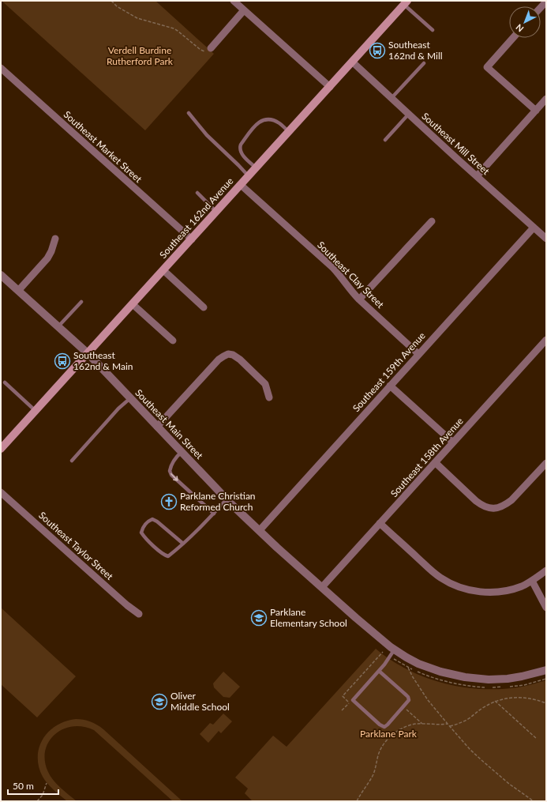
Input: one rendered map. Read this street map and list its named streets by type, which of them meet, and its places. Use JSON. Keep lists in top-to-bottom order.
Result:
{
  "streets": {
    "main road": ["Southeast 162nd Avenue"],
    "street": [
      "Southeast Mill Street",
      "Southeast Market Street",
      "Southeast Clay Street",
      "Southeast 159th Avenue",
      "Southeast Main Street",
      "Southeast 158th Avenue",
      "Southeast Taylor Street"
    ]
  },
  "crossings": [
    ["Southeast Mill Street", "Southeast 162nd Avenue"],
    ["Southeast Mill Street", "Southeast 159th Avenue"],
    ["Southeast Market Street", "Southeast 162nd Avenue"],
    ["Southeast 162nd Avenue", "Southeast Clay Street"],
    ["Southeast 162nd Avenue", "Southeast Main Street"],
    ["Southeast Clay Street", "Southeast 159th Avenue"],
    ["Southeast 159th Avenue", "Southeast Main Street"],
    ["Southeast Main Street", "Southeast 158th Avenue"]
  ],
  "parks": ["Verdell Burdine Rutherford Park", "Parklane Park"],
  "places": {
    "bus stop": ["Southeast 162nd & Mill", "Southeast 162nd & Main"],
    "church": ["Parklane Christian Reformed Church"],
    "school or university": ["Parklane Elementary School", "Oliver Middle School"]
  },
  "scale_bar": "50 m",
  "north": "bottom left"
}
